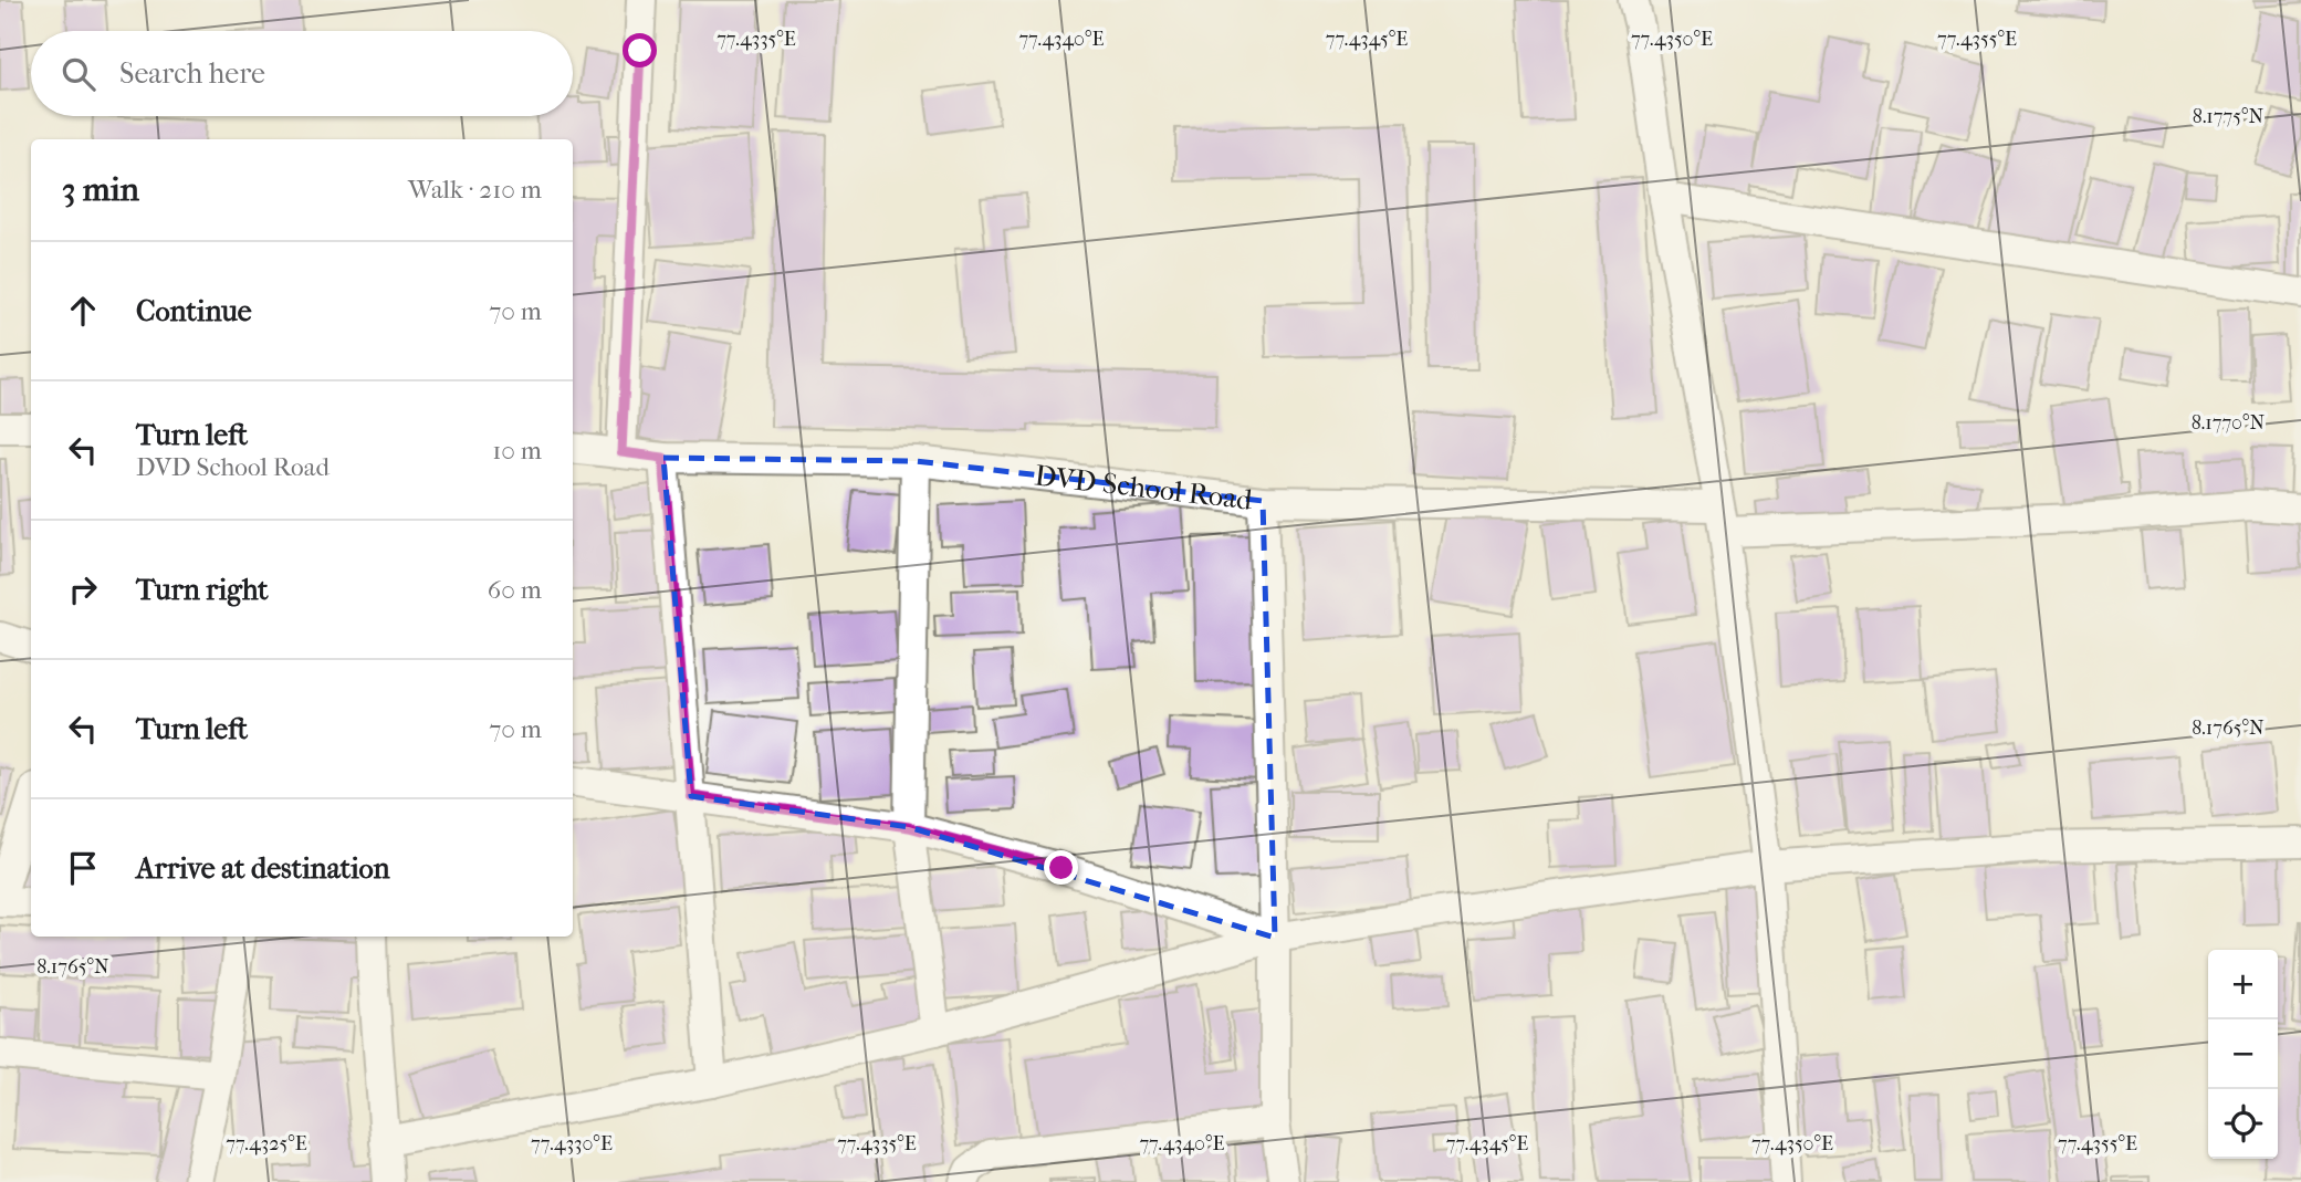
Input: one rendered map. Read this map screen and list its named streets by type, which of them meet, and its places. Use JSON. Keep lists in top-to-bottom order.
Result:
{
  "streets": {
    "street": ["DVD School Road"]
  },
  "page": {
    "search": "Search here",
    "heading": ["3 min", "Walk · 210 m"],
    "list": [
      ["Continue", "70 m"],
      ["Turn left", "DVD School Road", "10 m"],
      ["Turn right", "60 m"],
      ["Turn left", "70 m"],
      "Arrive at destination"
    ],
    "map_buttons": ["+", "−"]
  },
  "coordinates": [
    "77.4335°E",
    "77.4340°E",
    "77.4345°E",
    "77.4350°E",
    "77.4355°E",
    "8.1775°N",
    "8.1770°N",
    "8.1765°N",
    "77.4325°E",
    "77.4330°E"
  ]
}
